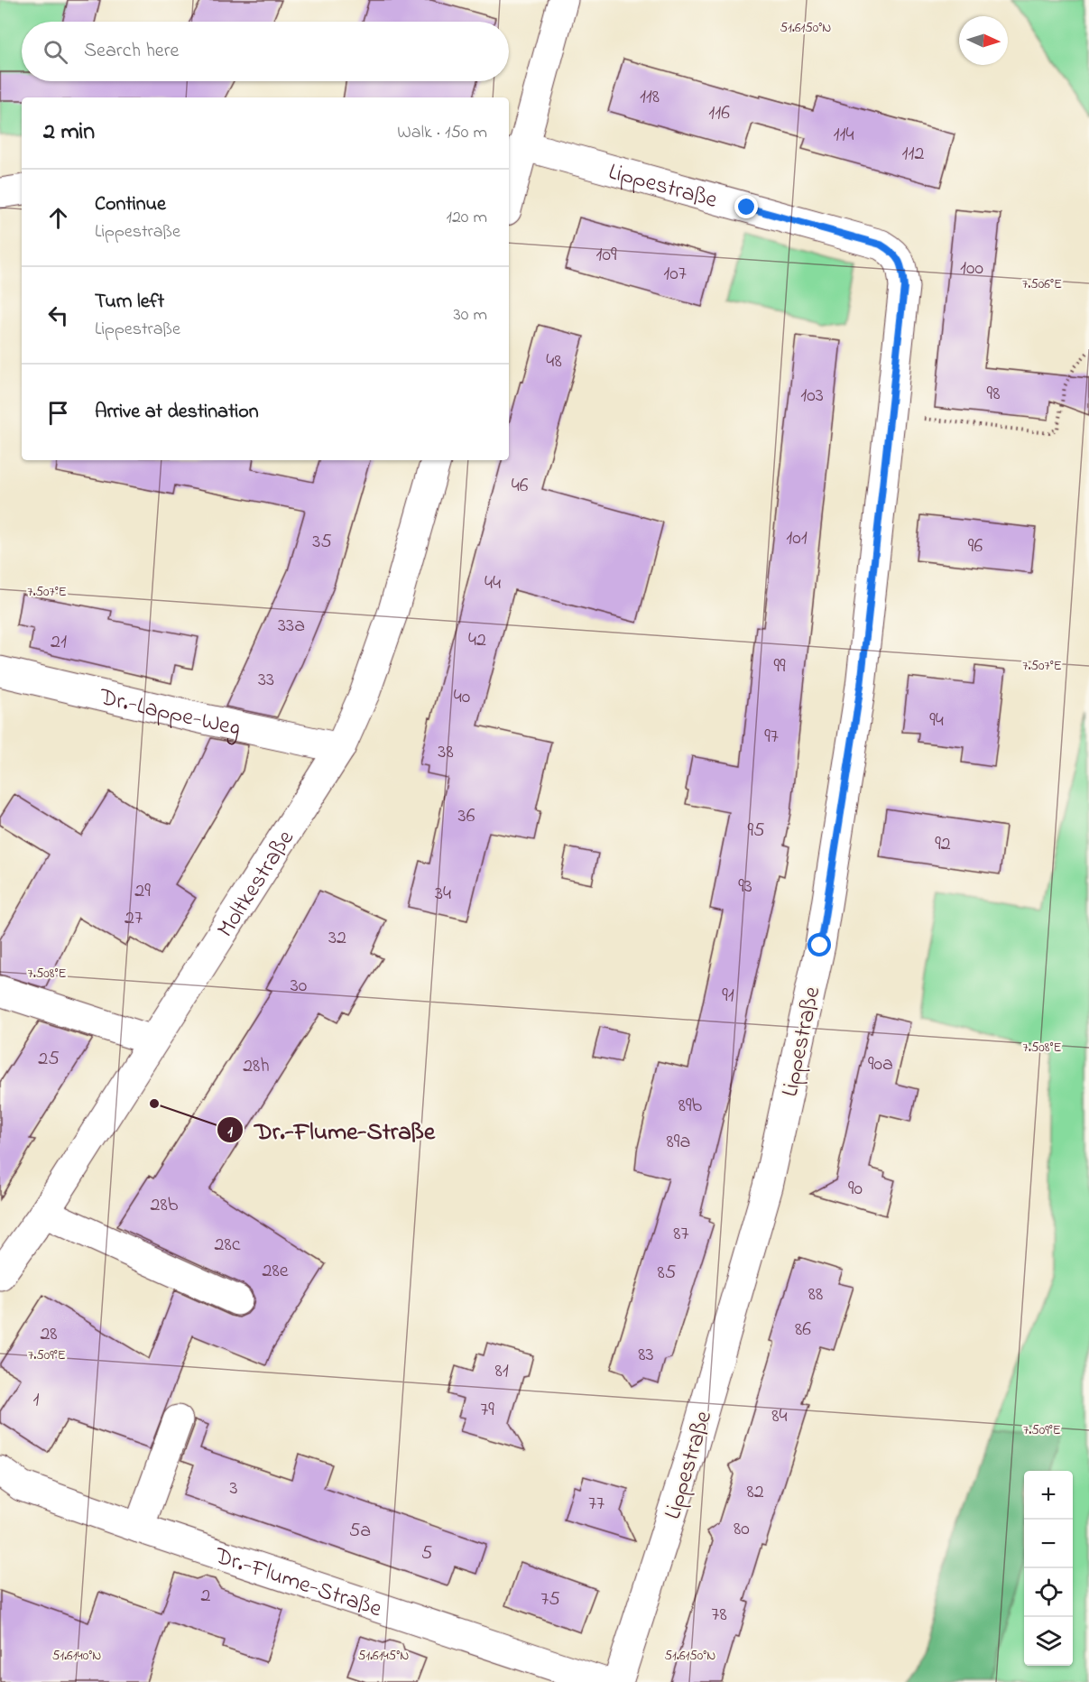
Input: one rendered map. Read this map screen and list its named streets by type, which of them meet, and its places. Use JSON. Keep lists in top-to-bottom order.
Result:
{
  "streets": {
    "street": [
      "Lippestraße",
      "Dr.-Lappe-Weg",
      "Moltkestraße",
      "Dr.-Flume-Straße"
    ]
  },
  "crossings": [
    ["Dr.-Lappe-Weg", "Moltkestraße"]
  ],
  "places": ["Dr.-Flume-Straße"],
  "house_numbers": [
    "118",
    "116",
    "114",
    "112",
    "109",
    "100",
    "107",
    "48",
    "98",
    "103",
    "46",
    "101",
    "35",
    "96",
    "44",
    "33a",
    "42",
    "21",
    "99",
    "33",
    "40",
    "94",
    "97",
    "38",
    "36",
    "95",
    "92",
    "93",
    "29",
    "34",
    "27",
    "32",
    "30",
    "91",
    "25",
    "90a",
    "28h",
    "89b",
    "89a",
    "90",
    "28b",
    "87",
    "28c",
    "28e",
    "85",
    "88",
    "86",
    "28",
    "83",
    "81",
    "1",
    "79",
    "84",
    "3",
    "82",
    "77",
    "80",
    "5a",
    "5",
    "2",
    "75",
    "78"
  ],
  "north": "right",
  "page": {
    "search": "Search here",
    "heading": ["2 min", "Walk · 150 m"],
    "list": [
      ["Continue", "Lippestraße", "120 m"],
      ["Turn left", "Lippestraße", "30 m"],
      "Arrive at destination"
    ],
    "map_buttons": ["+", "−"]
  },
  "coordinates": [
    "51.6150°N",
    "7.506°E",
    "7.507°E",
    "7.508°E",
    "7.509°E",
    "51.6140°N",
    "51.6145°N"
  ]
}
